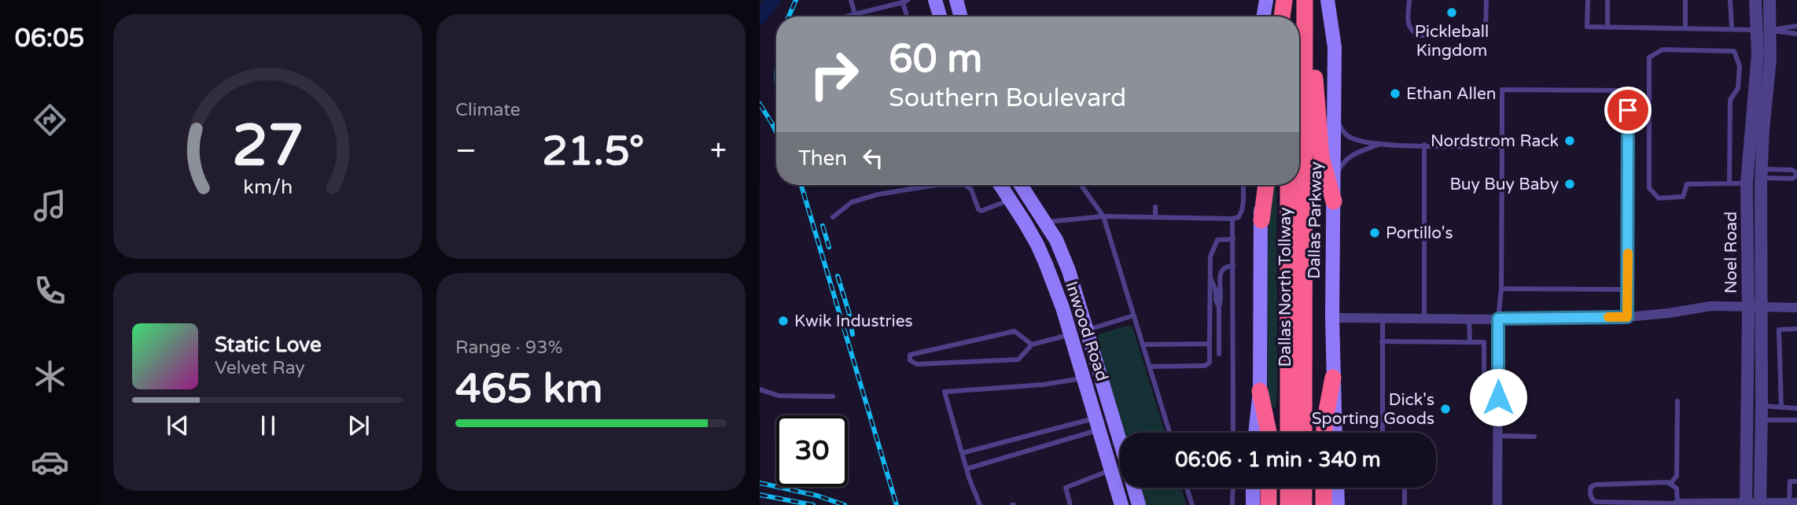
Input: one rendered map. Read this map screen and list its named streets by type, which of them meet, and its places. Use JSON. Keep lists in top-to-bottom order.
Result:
{
  "streets": {
    "highway": ["Dallas North Tollway"],
    "main road": ["Dallas Parkway", "Inwood Road"],
    "street": ["Noel Road"]
  },
  "places": [
    "Pickleball Kingdom",
    "Ethan Allen",
    "Nordstrom Rack",
    "Buy Buy Baby",
    "Portillo's",
    "Kwik Industries",
    "Dick's Sporting Goods"
  ],
  "page": {
    "tabs": "06:05",
    "tile": [
      "Climate",
      ["Range · 93%", "465 km"]
    ],
    "turn": ["60 m", "Southern Boulevard"],
    "heat": ["−", "21.5°", "+"],
    "then": "Then",
    "song": ["Static Love", "Velvet Ray"],
    "limit": "30",
    "trip": "06:06 · 1 min · 340 m",
    "gauge": ["27", "km/h"]
  }
}
